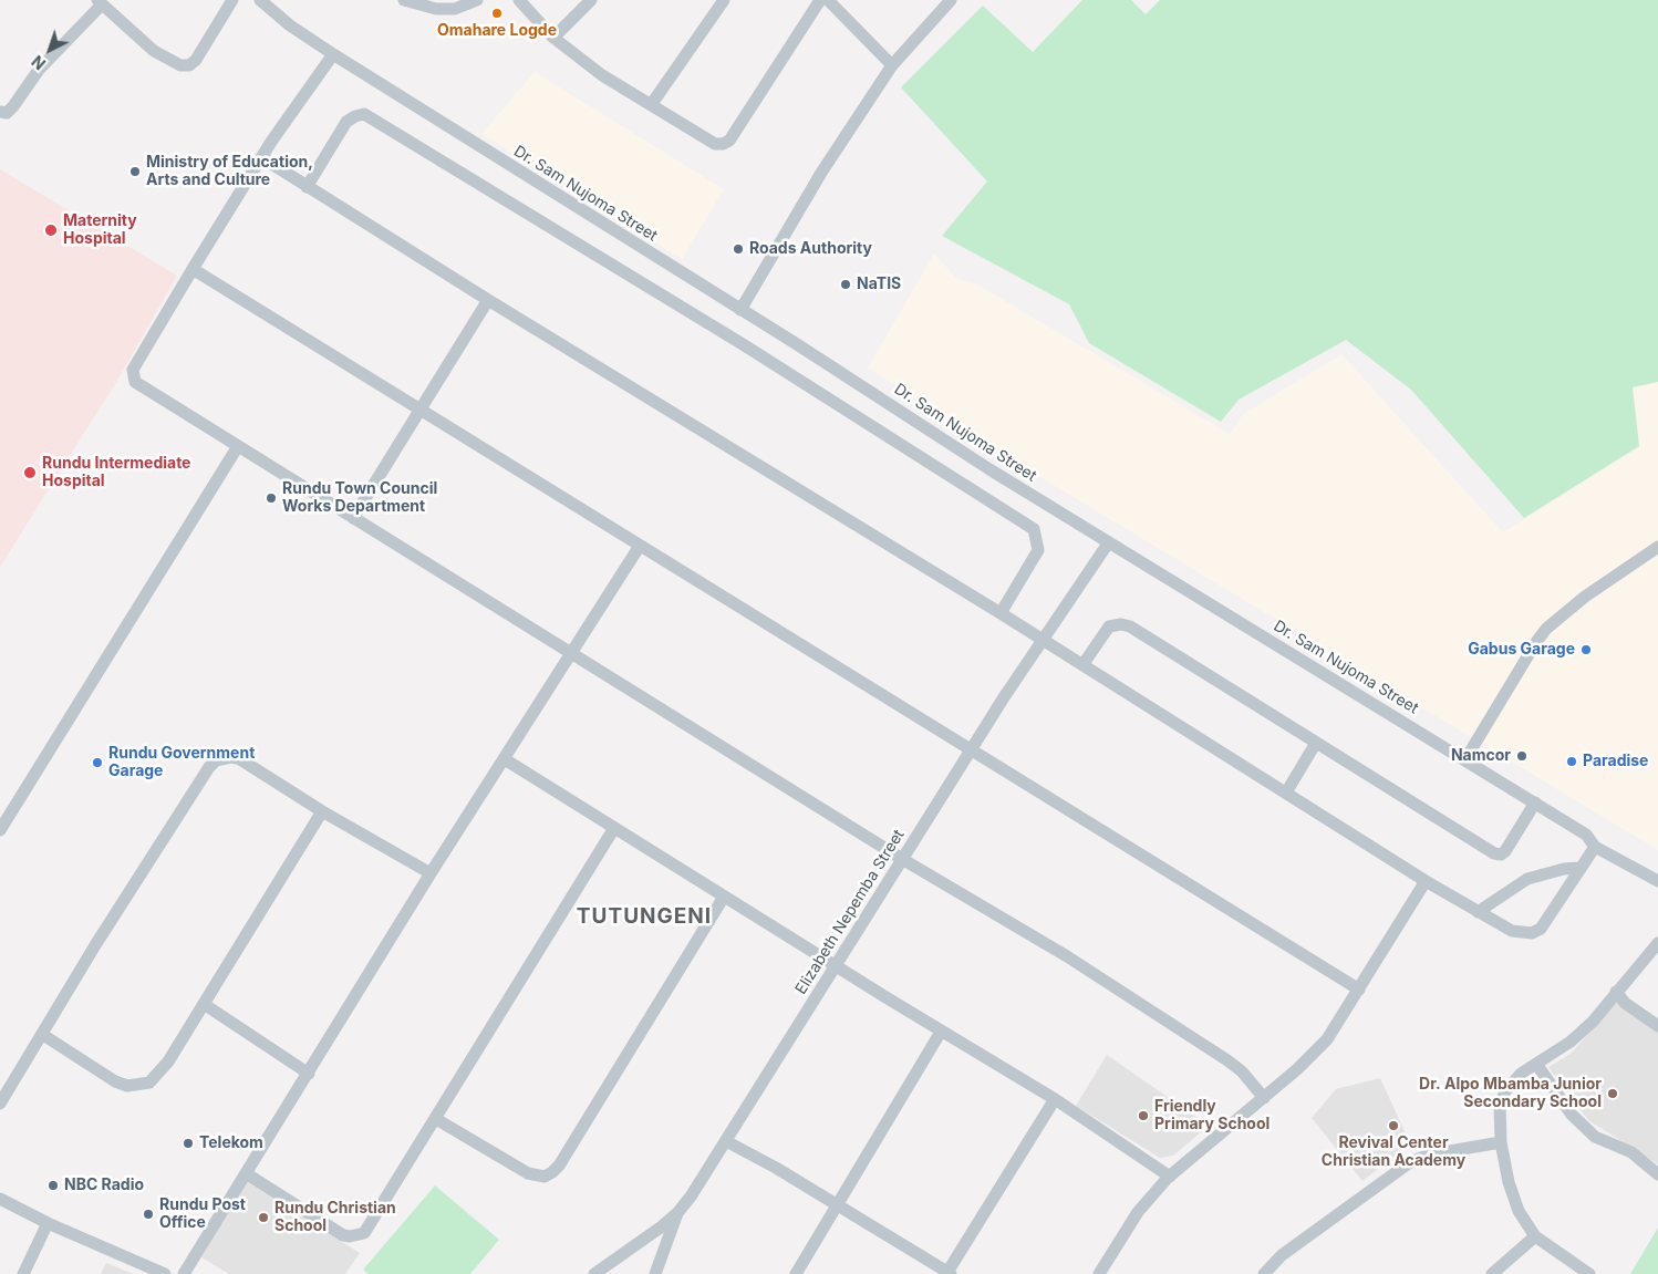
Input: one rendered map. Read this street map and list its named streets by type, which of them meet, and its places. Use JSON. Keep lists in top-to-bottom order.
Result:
{
  "streets": {
    "street": ["Dr. Sam Nujoma Street", "Elizabeth Nepemba Street"]
  },
  "crossings": [
    ["Dr. Sam Nujoma Street", "Elizabeth Nepemba Street"]
  ],
  "districts": ["TUTUNGENI"],
  "places": [
    "Omahare Logde",
    "Ministry of Education, Arts and Culture",
    "Maternity Hospital",
    "Roads Authority",
    "NaTIS",
    "Rundu Intermediate Hospital",
    "Rundu Town Council Works Department",
    "Gabus Garage",
    "Namcor",
    "Paradise",
    "Rundu Government Garage",
    "Dr. Alpo Mbamba Junior Secondary School",
    "Friendly Primary School",
    "Revival Center Christian Academy",
    "Telekom",
    "NBC Radio",
    "Rundu Post Office",
    "Rundu Christian School"
  ],
  "north": "bottom left"
}
